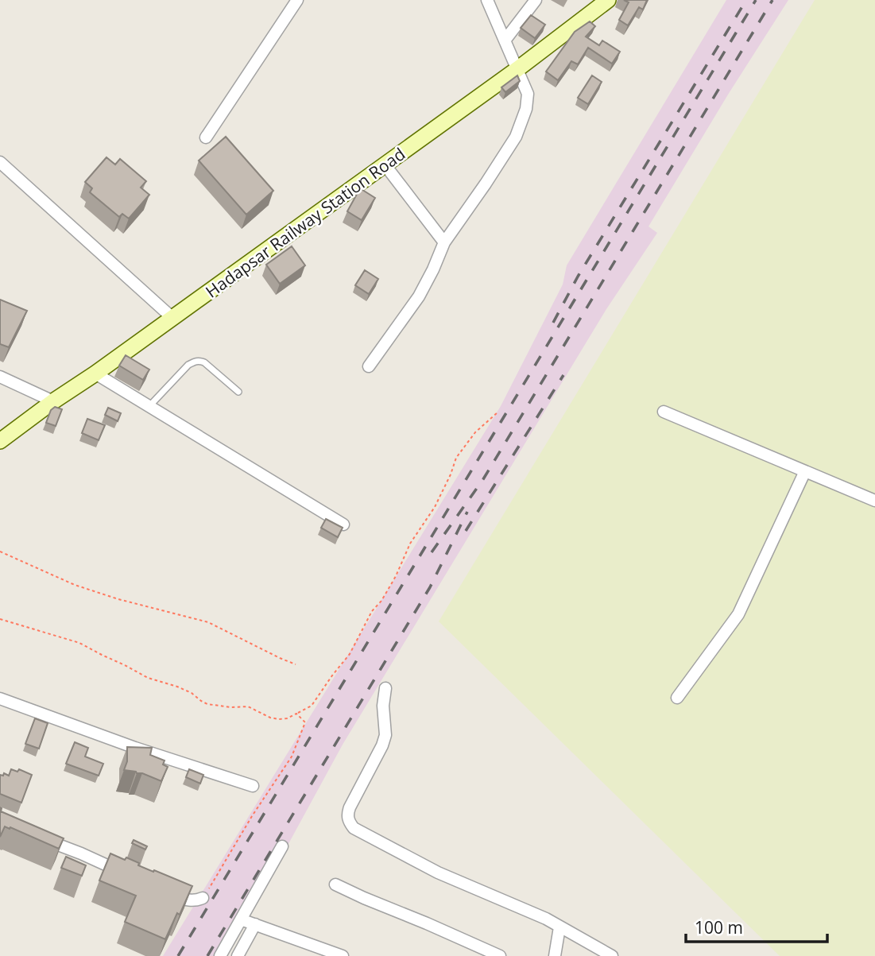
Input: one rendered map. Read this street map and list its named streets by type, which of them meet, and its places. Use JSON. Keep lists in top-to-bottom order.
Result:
{
  "streets": {
    "street": ["Hadapsar Railway Station Road"]
  },
  "scale_bar": "100 m"
}
